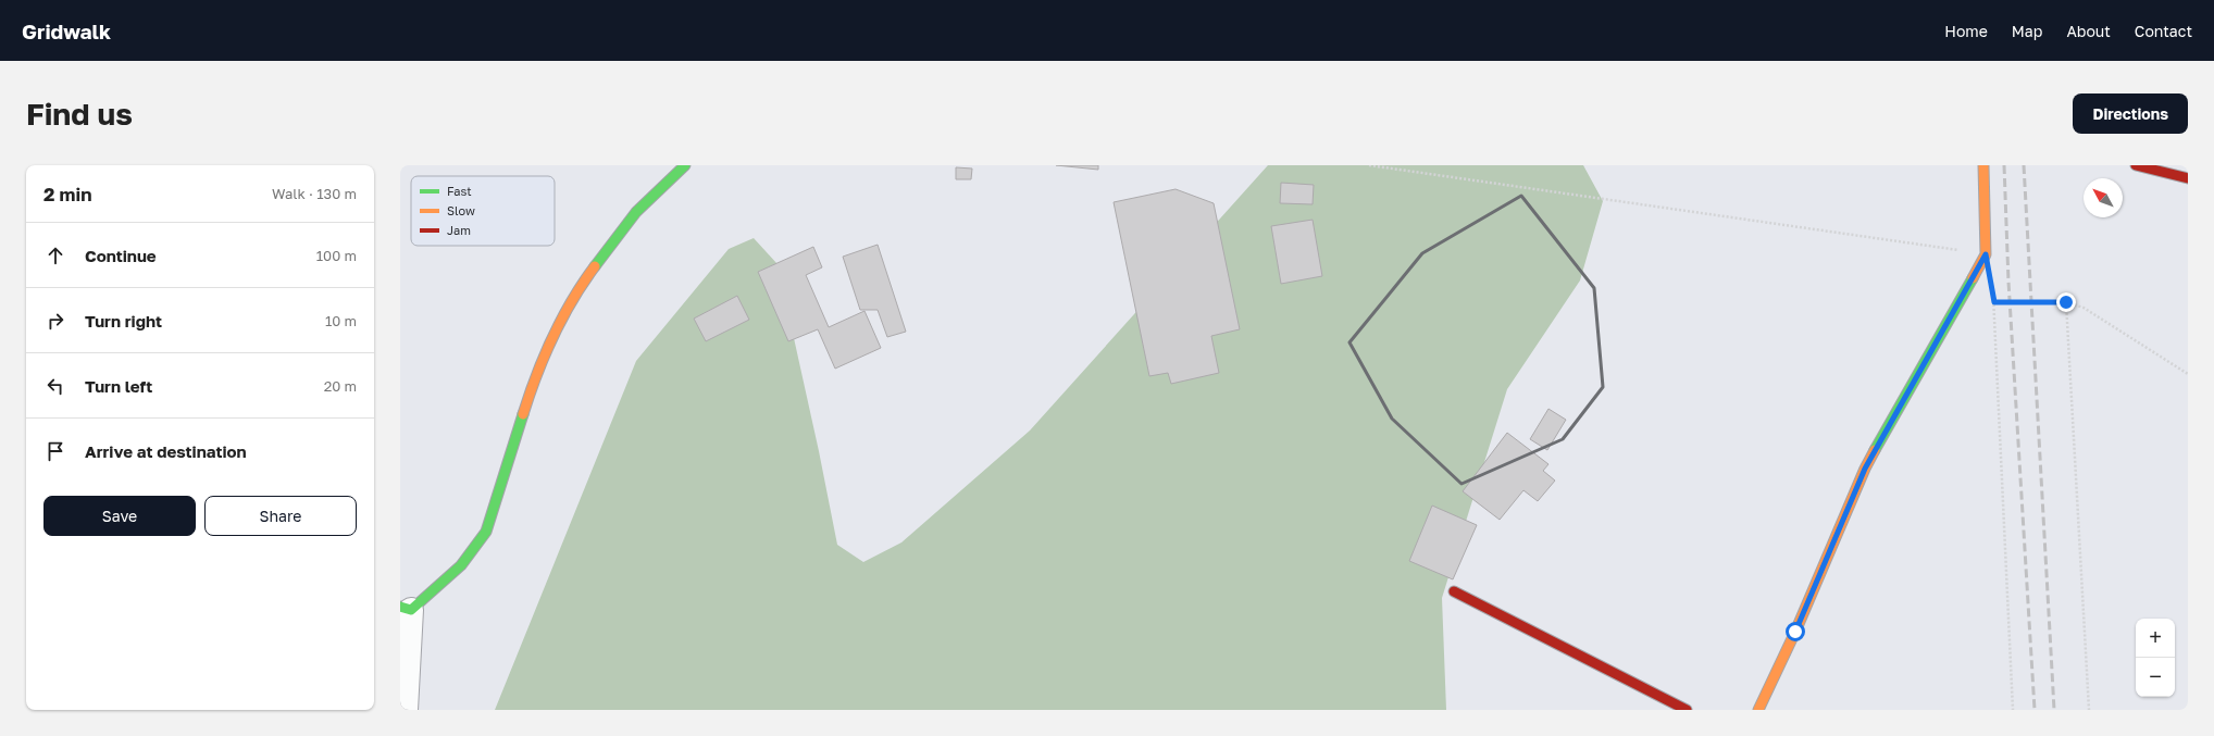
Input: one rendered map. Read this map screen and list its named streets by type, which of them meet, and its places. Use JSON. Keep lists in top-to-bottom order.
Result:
{
  "legend": ["Fast", "Slow", "Jam"],
  "north": "top left",
  "page": {
    "header": "Gridwalk",
    "nav": [
      "Home",
      "Map",
      "About",
      "Contact"
    ],
    "buttons": [
      "Directions",
      ["Save", "Share"]
    ],
    "title": "Find us",
    "heading": ["2 min", "Walk · 130 m"],
    "list": [
      ["Continue", "100 m"],
      ["Turn right", "10 m"],
      ["Turn left", "20 m"],
      "Arrive at destination"
    ],
    "map_buttons": ["+", "−"]
  }
}
